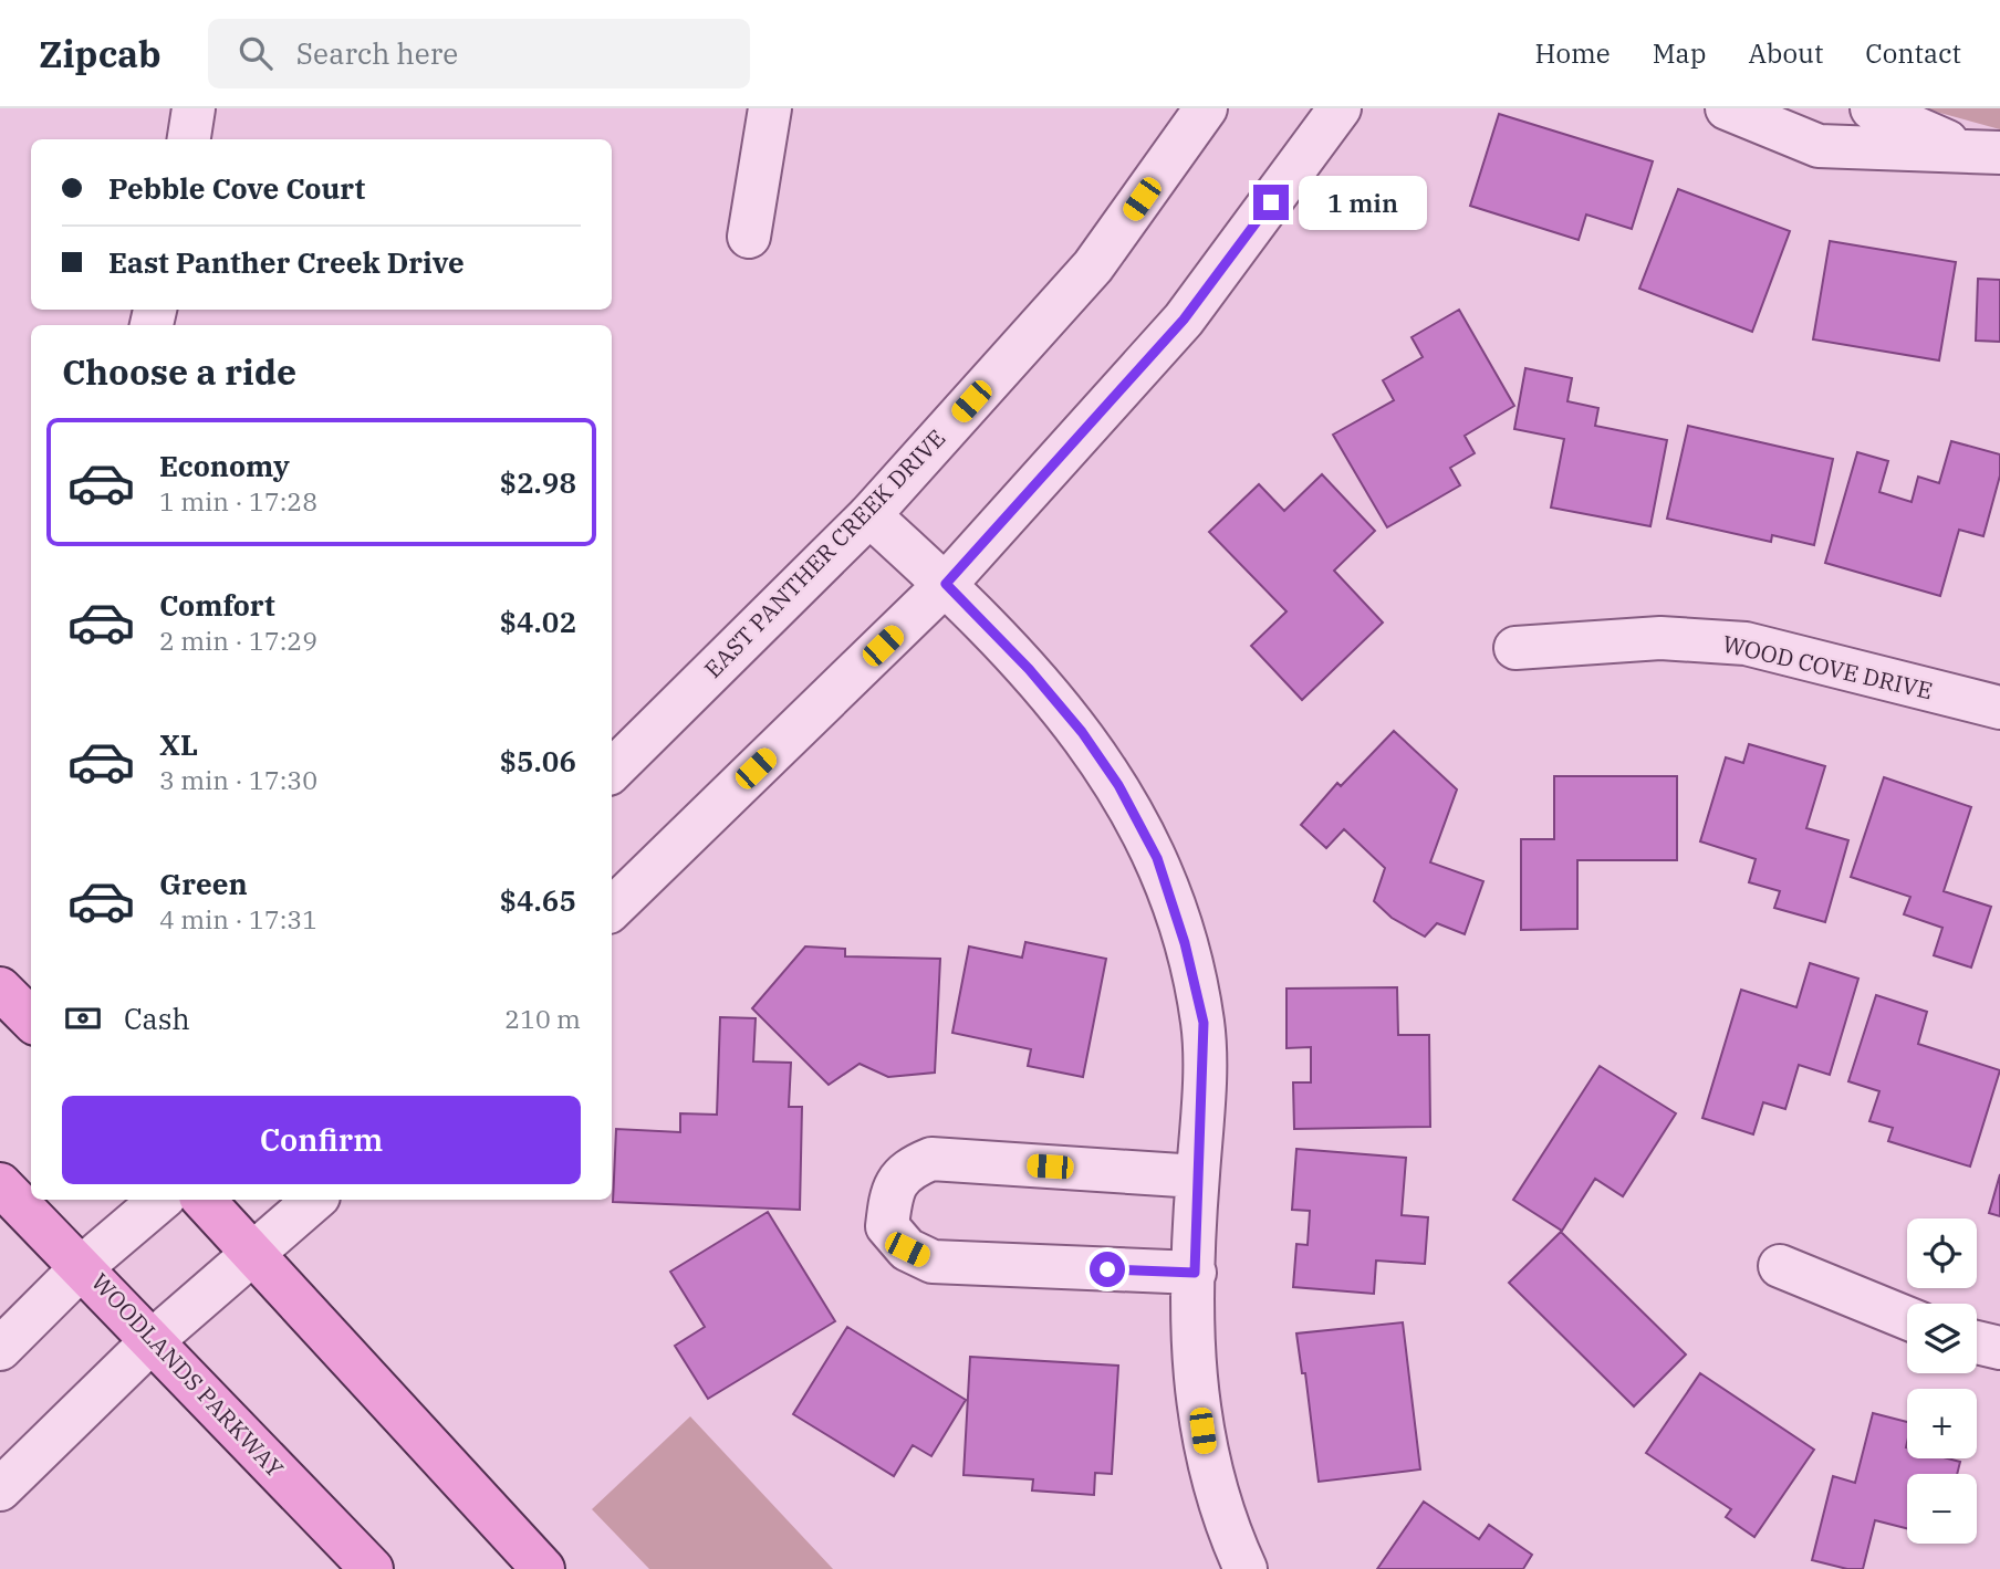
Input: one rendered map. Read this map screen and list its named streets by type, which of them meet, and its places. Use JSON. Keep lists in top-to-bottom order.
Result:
{
  "streets": {
    "main road": ["WOODLANDS PARKWAY"],
    "street": ["EAST PANTHER CREEK DRIVE", "WOOD COVE DRIVE"]
  },
  "page": {
    "header": "Zipcab",
    "search": "Search here",
    "nav": [
      "Home",
      "Map",
      "About",
      "Contact"
    ],
    "banner": ["Pebble Cove Court", "East Panther Creek Drive"],
    "bubble": "1 min",
    "heading": "Choose a ride",
    "list": [
      {
        "name": "Economy",
        "note": "1 min · 17:28",
        "value": "$2.98"
      },
      {
        "name": "Comfort",
        "note": "2 min · 17:29",
        "value": "$4.02"
      },
      {
        "name": "XL",
        "note": "3 min · 17:30",
        "value": "$5.06"
      },
      {
        "name": "Green",
        "note": "4 min · 17:31",
        "value": "$4.65"
      }
    ],
    "pay": ["Cash", "210 m"],
    "buttons": "Confirm",
    "map_buttons": ["+", "−"]
  }
}
